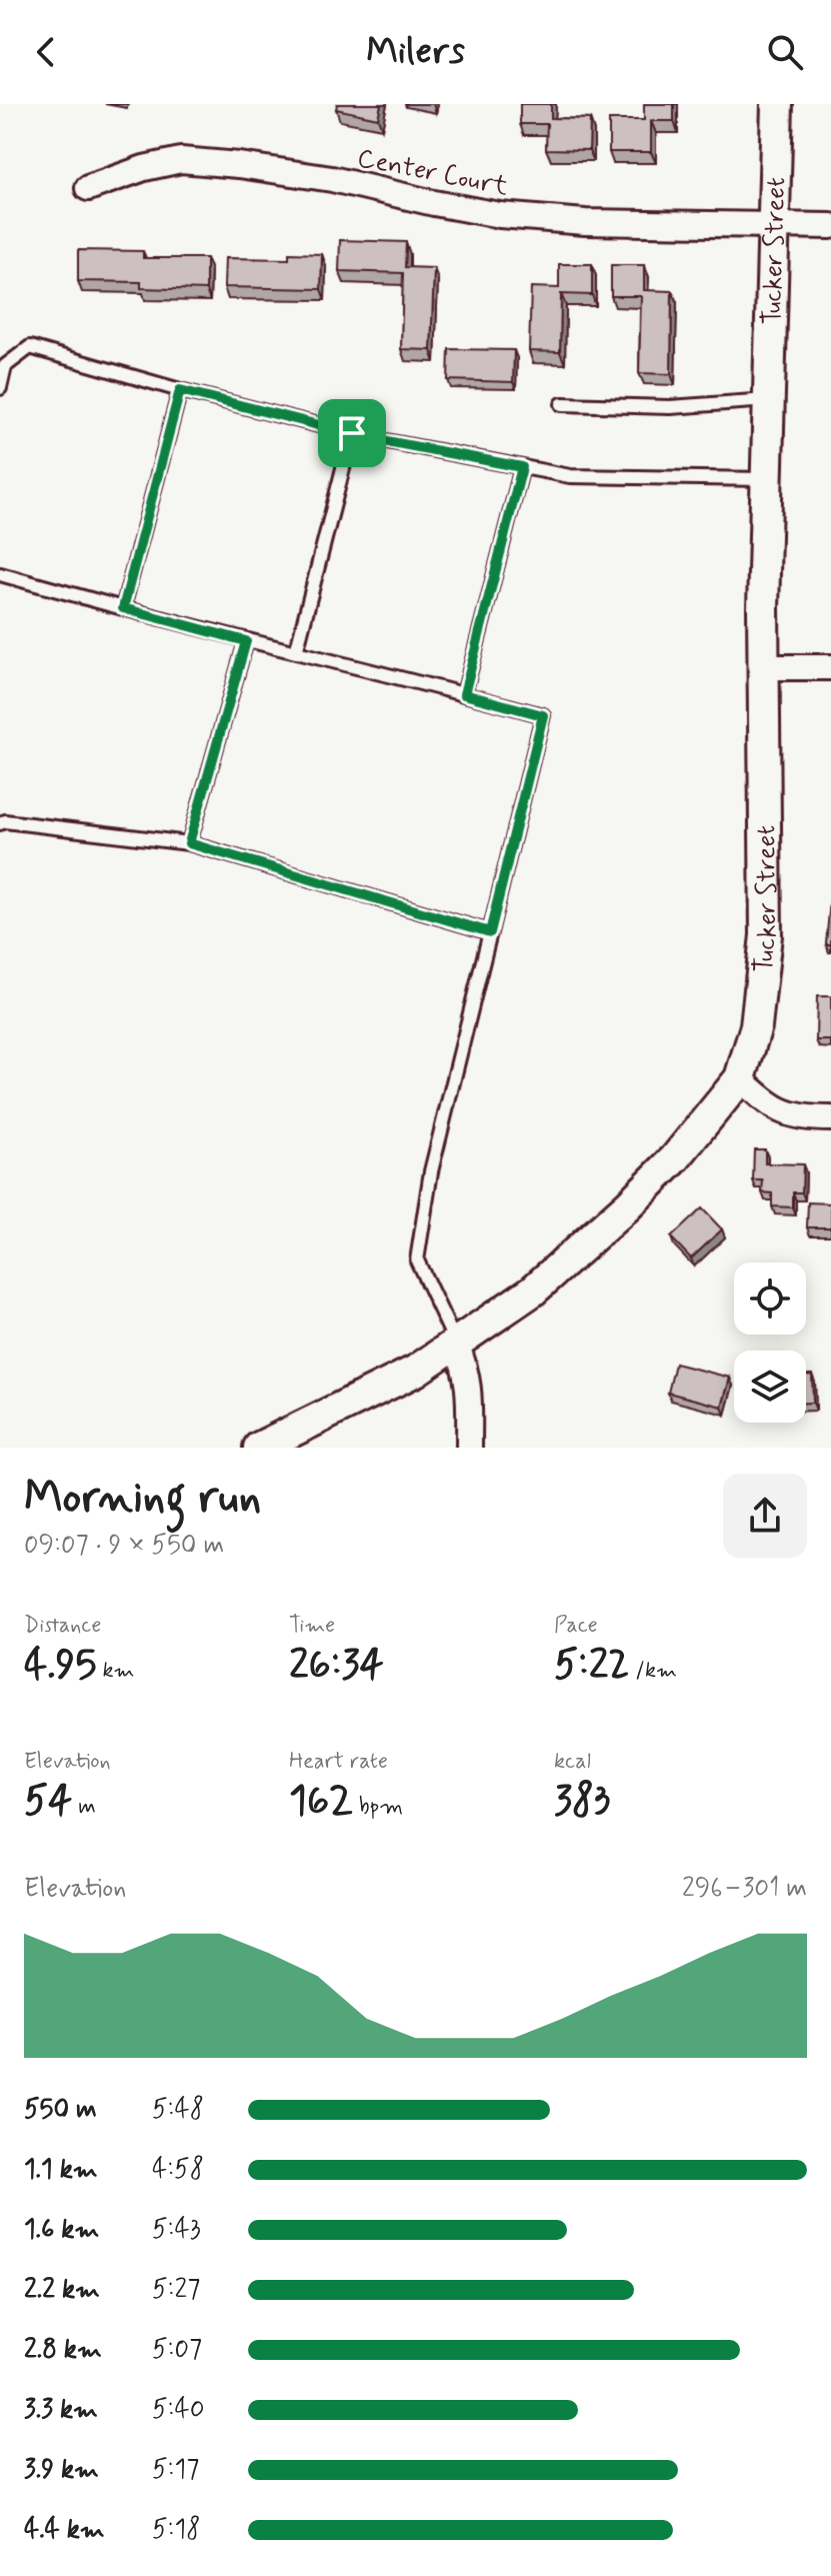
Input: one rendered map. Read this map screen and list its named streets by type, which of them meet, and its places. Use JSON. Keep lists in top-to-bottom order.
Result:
{
  "streets": {
    "street": ["Center Court", "Tucker Street"]
  },
  "crossings": [
    ["Center Court", "Tucker Street"]
  ],
  "page": {
    "header": "Milers",
    "heading": ["Morning run", "09:07 · 9 × 550 m"],
    "stats": [
      ["Distance", "4.95 km"],
      ["Time", "26:34"],
      ["Pace", "5:22 /km"],
      ["Elevation", "54 m"],
      ["Heart rate", "162 bpm"],
      ["kcal", "383"]
    ],
    "chart": ["Elevation", "296–301 m"],
    "list": [
      {
        "name": "550 m",
        "note": "5:48"
      },
      {
        "name": "1.1 km",
        "note": "4:58"
      },
      {
        "name": "1.6 km",
        "note": "5:43"
      },
      {
        "name": "2.2 km",
        "note": "5:27"
      },
      {
        "name": "2.8 km",
        "note": "5:07"
      },
      {
        "name": "3.3 km",
        "note": "5:40"
      },
      {
        "name": "3.9 km",
        "note": "5:17"
      },
      {
        "name": "4.4 km",
        "note": "5:18"
      }
    ]
  }
}
